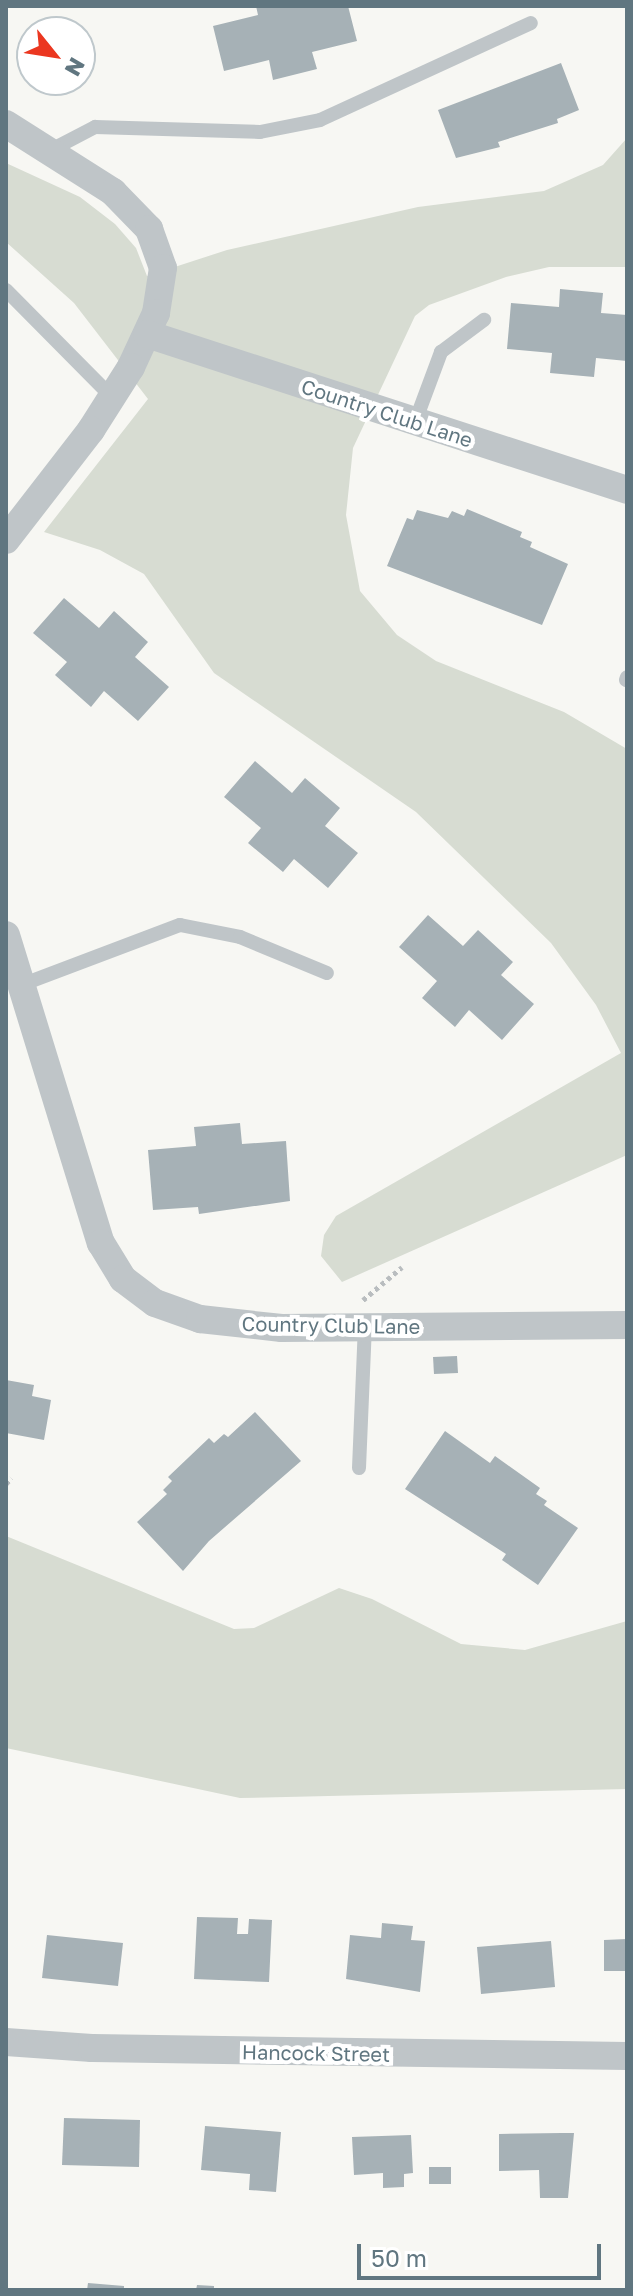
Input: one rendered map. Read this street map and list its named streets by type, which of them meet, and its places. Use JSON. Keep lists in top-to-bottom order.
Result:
{
  "streets": {
    "street": ["Country Club Lane", "Hancock Street"]
  },
  "scale_bar": "50 m",
  "north": "bottom right"
}
